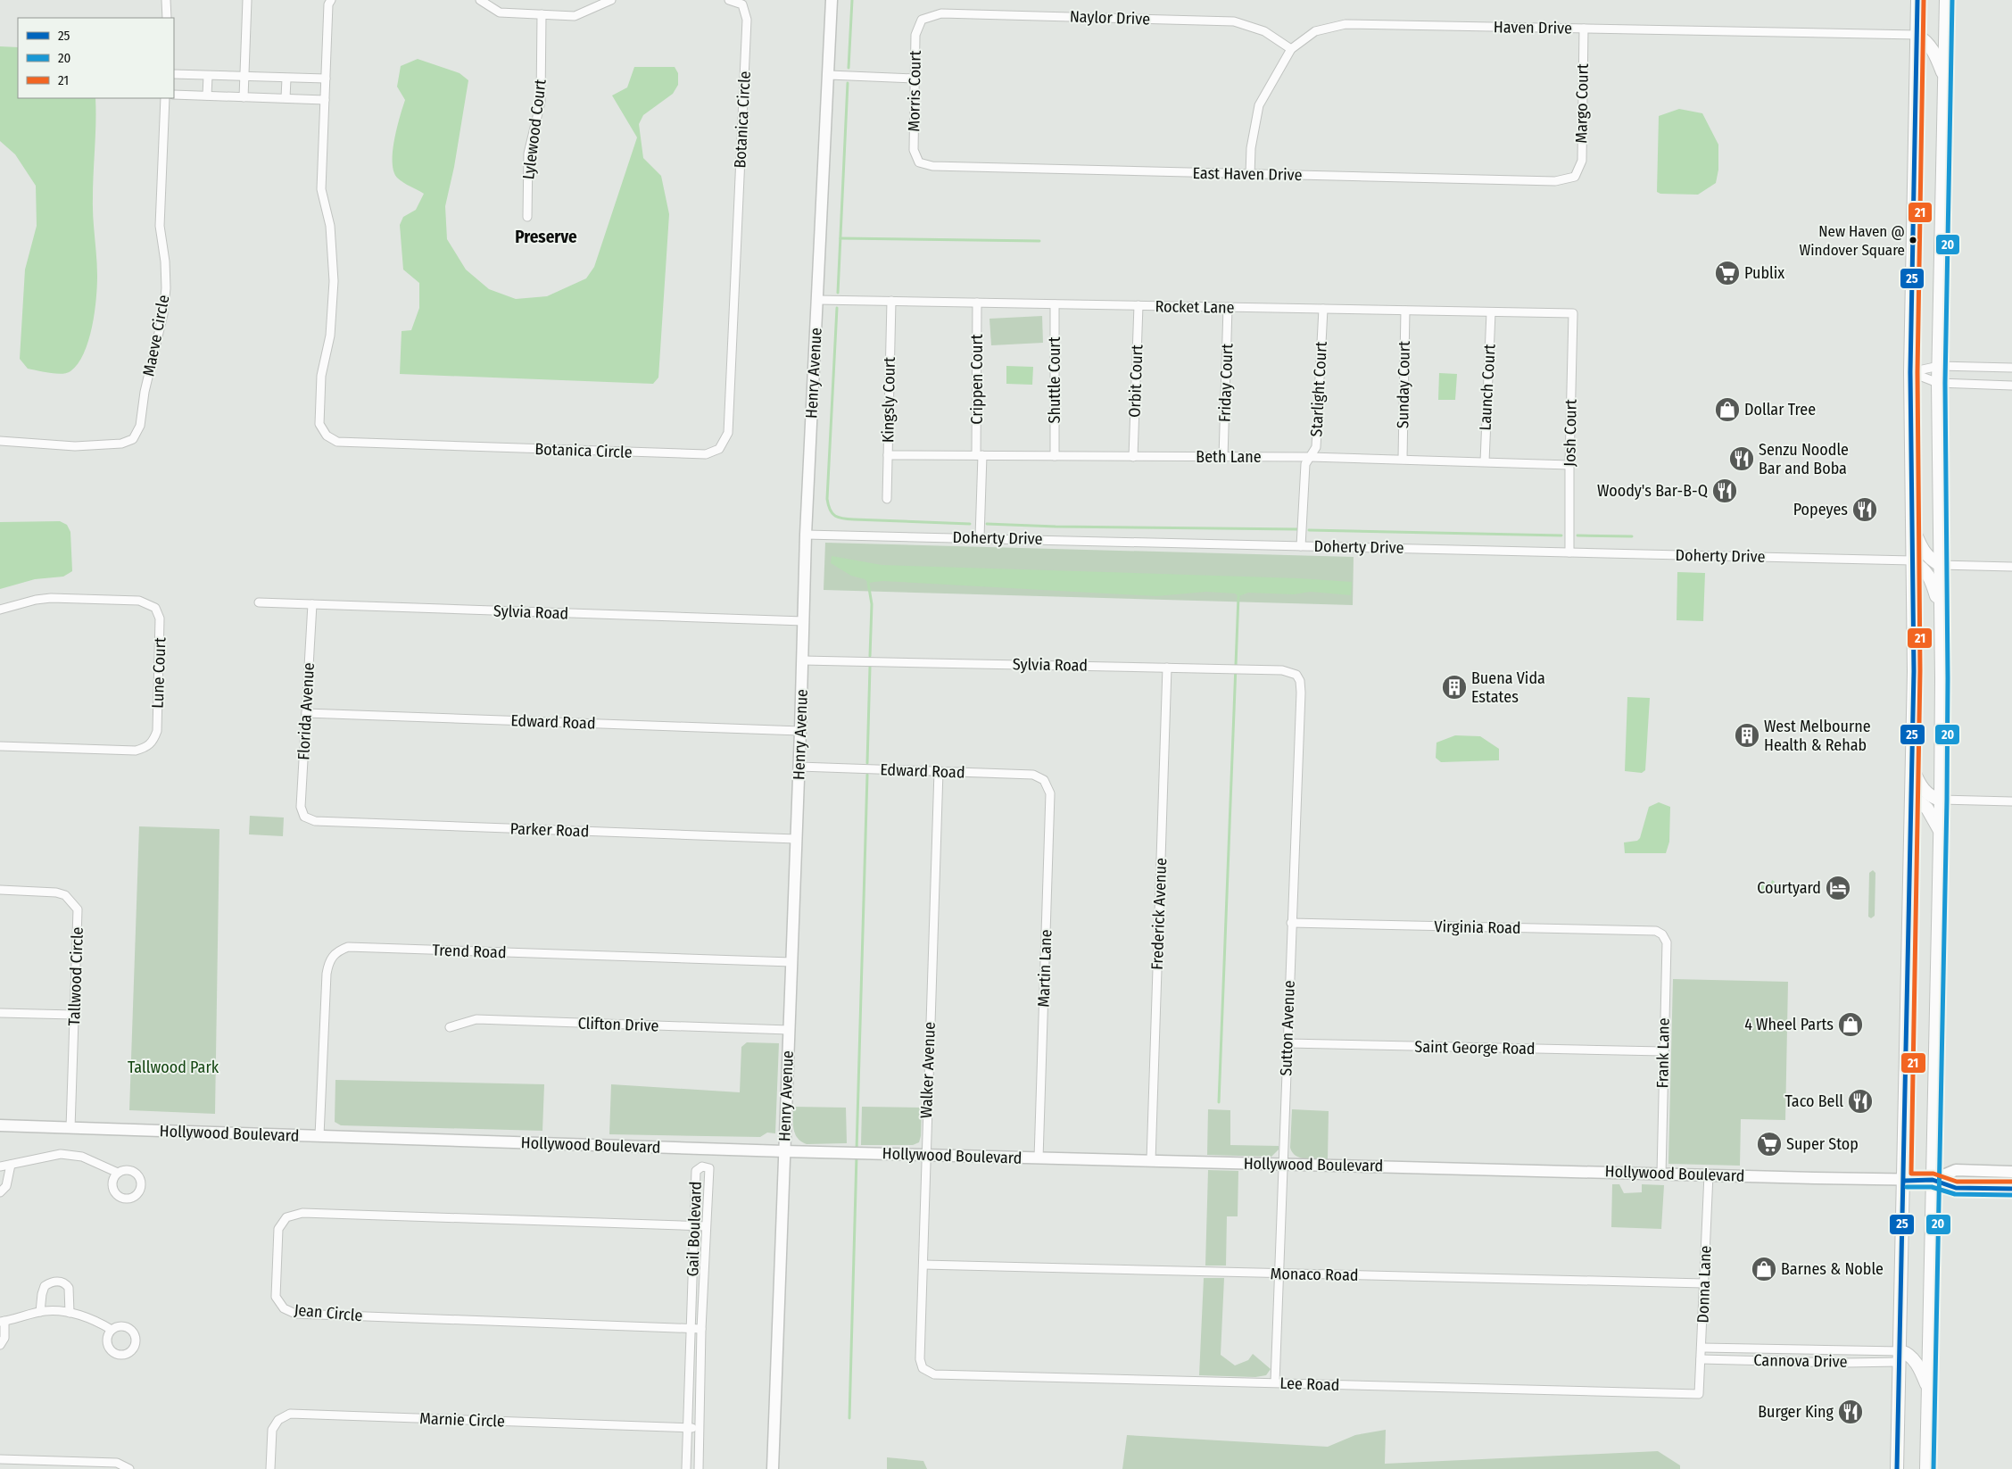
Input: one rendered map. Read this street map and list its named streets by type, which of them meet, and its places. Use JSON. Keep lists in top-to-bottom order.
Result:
{
  "streets": {
    "street": [
      "Naylor Drive",
      "Haven Drive",
      "Morris Court",
      "Margo Court",
      "Botanica Circle",
      "Lylewood Court",
      "East Haven Drive",
      "Rocket Lane",
      "Maeve Circle",
      "Henry Avenue",
      "Crippen Court",
      "Shuttle Court",
      "Orbit Court",
      "Friday Court",
      "Sunday Court",
      "Launch Court",
      "Starlight Court",
      "Kingsly Court",
      "Josh Court",
      "Beth Lane",
      "Doherty Drive",
      "Sylvia Road",
      "Lune Court",
      "Florida Avenue",
      "Edward Road",
      "Parker Road",
      "Frederick Avenue",
      "Virginia Road",
      "Trend Road",
      "Martin Lane",
      "Tallwood Circle",
      "Clifton Drive",
      "Sutton Avenue",
      "Saint George Road",
      "Frank Lane",
      "Walker Avenue",
      "Hollywood Boulevard",
      "Gail Boulevard",
      "Monaco Road",
      "Donna Lane",
      "Jean Circle",
      "Cannova Drive",
      "Lee Road",
      "Marnie Circle"
    ]
  },
  "crossings": [
    ["Naylor Drive", "Haven Drive"],
    ["Naylor Drive", "Morris Court"],
    ["Haven Drive", "Margo Court"],
    ["Haven Drive", "East Haven Drive"],
    ["Morris Court", "East Haven Drive"],
    ["Margo Court", "East Haven Drive"],
    ["Rocket Lane", "Henry Avenue"],
    ["Rocket Lane", "Crippen Court"],
    ["Rocket Lane", "Shuttle Court"],
    ["Rocket Lane", "Orbit Court"],
    ["Rocket Lane", "Friday Court"],
    ["Rocket Lane", "Sunday Court"],
    ["Rocket Lane", "Launch Court"],
    ["Rocket Lane", "Starlight Court"],
    ["Rocket Lane", "Kingsly Court"],
    ["Rocket Lane", "Josh Court"],
    ["Henry Avenue", "Doherty Drive"],
    ["Henry Avenue", "Sylvia Road"],
    ["Henry Avenue", "Edward Road"],
    ["Henry Avenue", "Parker Road"],
    ["Henry Avenue", "Trend Road"],
    ["Henry Avenue", "Clifton Drive"],
    ["Henry Avenue", "Hollywood Boulevard"],
    ["Crippen Court", "Beth Lane"],
    ["Crippen Court", "Doherty Drive"],
    ["Shuttle Court", "Beth Lane"],
    ["Orbit Court", "Beth Lane"],
    ["Friday Court", "Beth Lane"],
    ["Sunday Court", "Beth Lane"],
    ["Launch Court", "Beth Lane"],
    ["Starlight Court", "Beth Lane"],
    ["Starlight Court", "Doherty Drive"],
    ["Kingsly Court", "Beth Lane"],
    ["Josh Court", "Beth Lane"],
    ["Josh Court", "Doherty Drive"],
    ["Sylvia Road", "Florida Avenue"],
    ["Sylvia Road", "Frederick Avenue"],
    ["Sylvia Road", "Sutton Avenue"],
    ["Florida Avenue", "Edward Road"],
    ["Florida Avenue", "Parker Road"],
    ["Edward Road", "Martin Lane"],
    ["Edward Road", "Walker Avenue"],
    ["Frederick Avenue", "Hollywood Boulevard"],
    ["Virginia Road", "Sutton Avenue"],
    ["Virginia Road", "Frank Lane"],
    ["Trend Road", "Hollywood Boulevard"],
    ["Martin Lane", "Hollywood Boulevard"],
    ["Tallwood Circle", "Hollywood Boulevard"],
    ["Sutton Avenue", "Saint George Road"],
    ["Sutton Avenue", "Hollywood Boulevard"],
    ["Sutton Avenue", "Monaco Road"],
    ["Sutton Avenue", "Lee Road"],
    ["Saint George Road", "Frank Lane"],
    ["Frank Lane", "Hollywood Boulevard"],
    ["Walker Avenue", "Hollywood Boulevard"],
    ["Walker Avenue", "Monaco Road"],
    ["Walker Avenue", "Lee Road"],
    ["Hollywood Boulevard", "Donna Lane"],
    ["Gail Boulevard", "Jean Circle"],
    ["Gail Boulevard", "Marnie Circle"],
    ["Monaco Road", "Donna Lane"],
    ["Donna Lane", "Cannova Drive"],
    ["Donna Lane", "Lee Road"]
  ],
  "districts": ["Preserve"],
  "parks": ["Tallwood Park"],
  "places": {
    "other": ["New Haven @ Windover Square"],
    "supermarket": ["Publix", "Super Stop"],
    "shop": ["Dollar Tree", "4 Wheel Parts", "Barnes & Noble"],
    "restaurant": [
      "Senzu Noodle Bar and Boba",
      "Woody's Bar-B-Q",
      "Popeyes",
      "Taco Bell",
      "Burger King"
    ],
    "building": ["Buena Vida Estates", "West Melbourne Health & Rehab"],
    "hotel": ["Courtyard"]
  },
  "lines": ["transit line 25", "transit line 20", "transit line 21"],
  "legend": ["25", "20", "21"]
}
